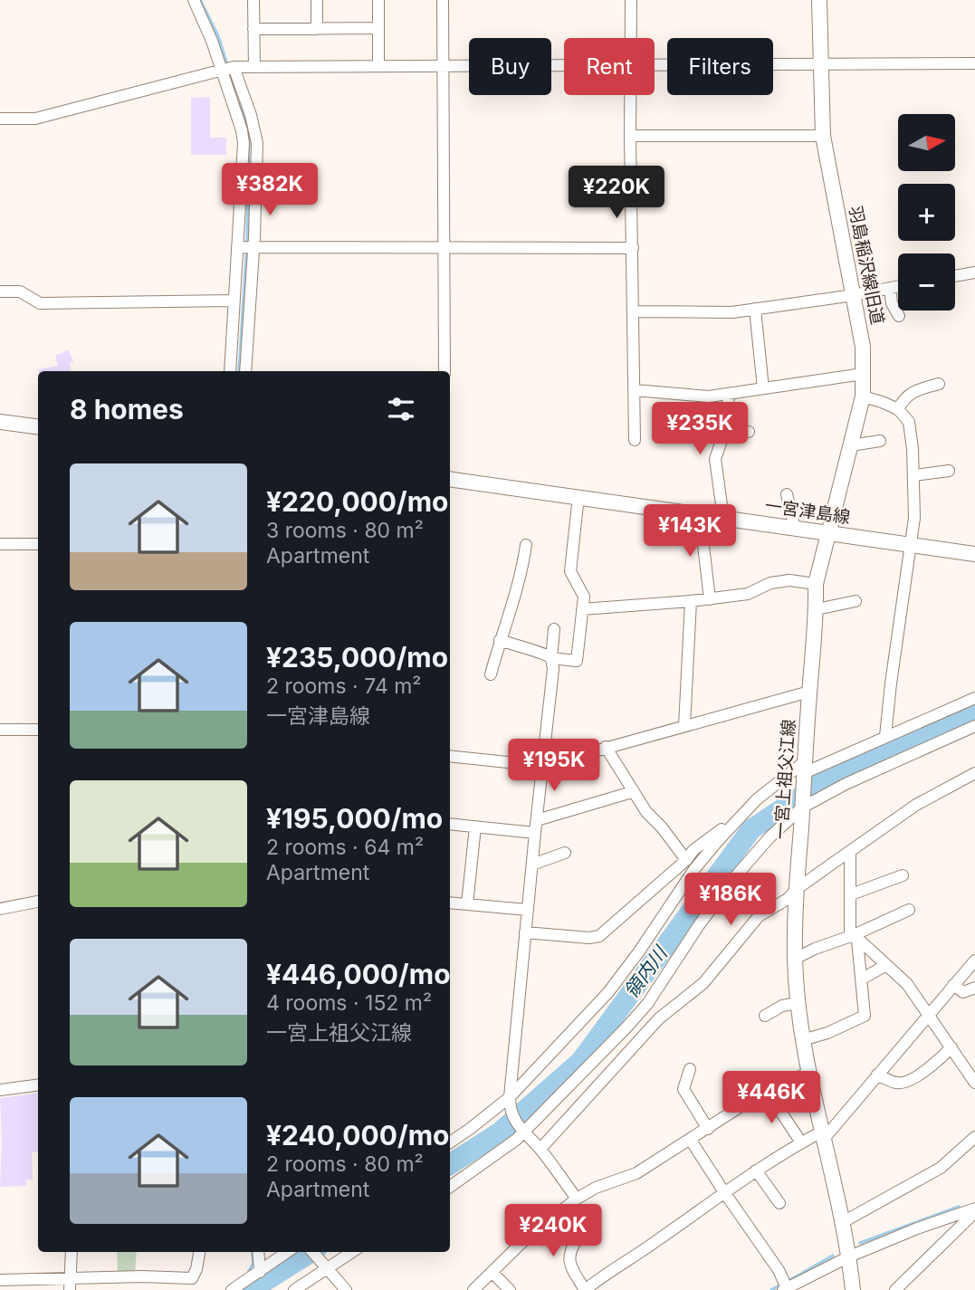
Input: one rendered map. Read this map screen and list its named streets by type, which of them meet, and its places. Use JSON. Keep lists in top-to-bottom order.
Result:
{
  "streets": {
    "main road": ["羽島稲沢線旧道", "一宮津島線", "一宮上祖父江線"]
  },
  "crossings": [
    ["羽島稲沢線旧道", "一宮津島線"],
    ["羽島稲沢線旧道", "一宮上祖父江線"],
    ["一宮津島線", "一宮上祖父江線"]
  ],
  "water": ["領内川"],
  "north": "right",
  "page": {
    "chip": ["Buy", "Rent", "Filters"],
    "map_buttons": ["+", "−"],
    "price": [
      "¥382K",
      "¥220K",
      "¥235K",
      "¥143K",
      "¥195K",
      "¥186K",
      "¥446K",
      "¥240K"
    ],
    "heading": "8 homes",
    "list": [
      {
        "name": "¥220,000/mo",
        "note": "3 rooms · 80 m² · Apartment"
      },
      {
        "name": "¥235,000/mo",
        "note": "2 rooms · 74 m² · 一宮津島線"
      },
      {
        "name": "¥195,000/mo",
        "note": "2 rooms · 64 m² · Apartment"
      },
      {
        "name": "¥446,000/mo",
        "note": "4 rooms · 152 m² · 一宮上祖父江線"
      },
      {
        "name": "¥240,000/mo",
        "note": "2 rooms · 80 m² · Apartment"
      }
    ]
  }
}
